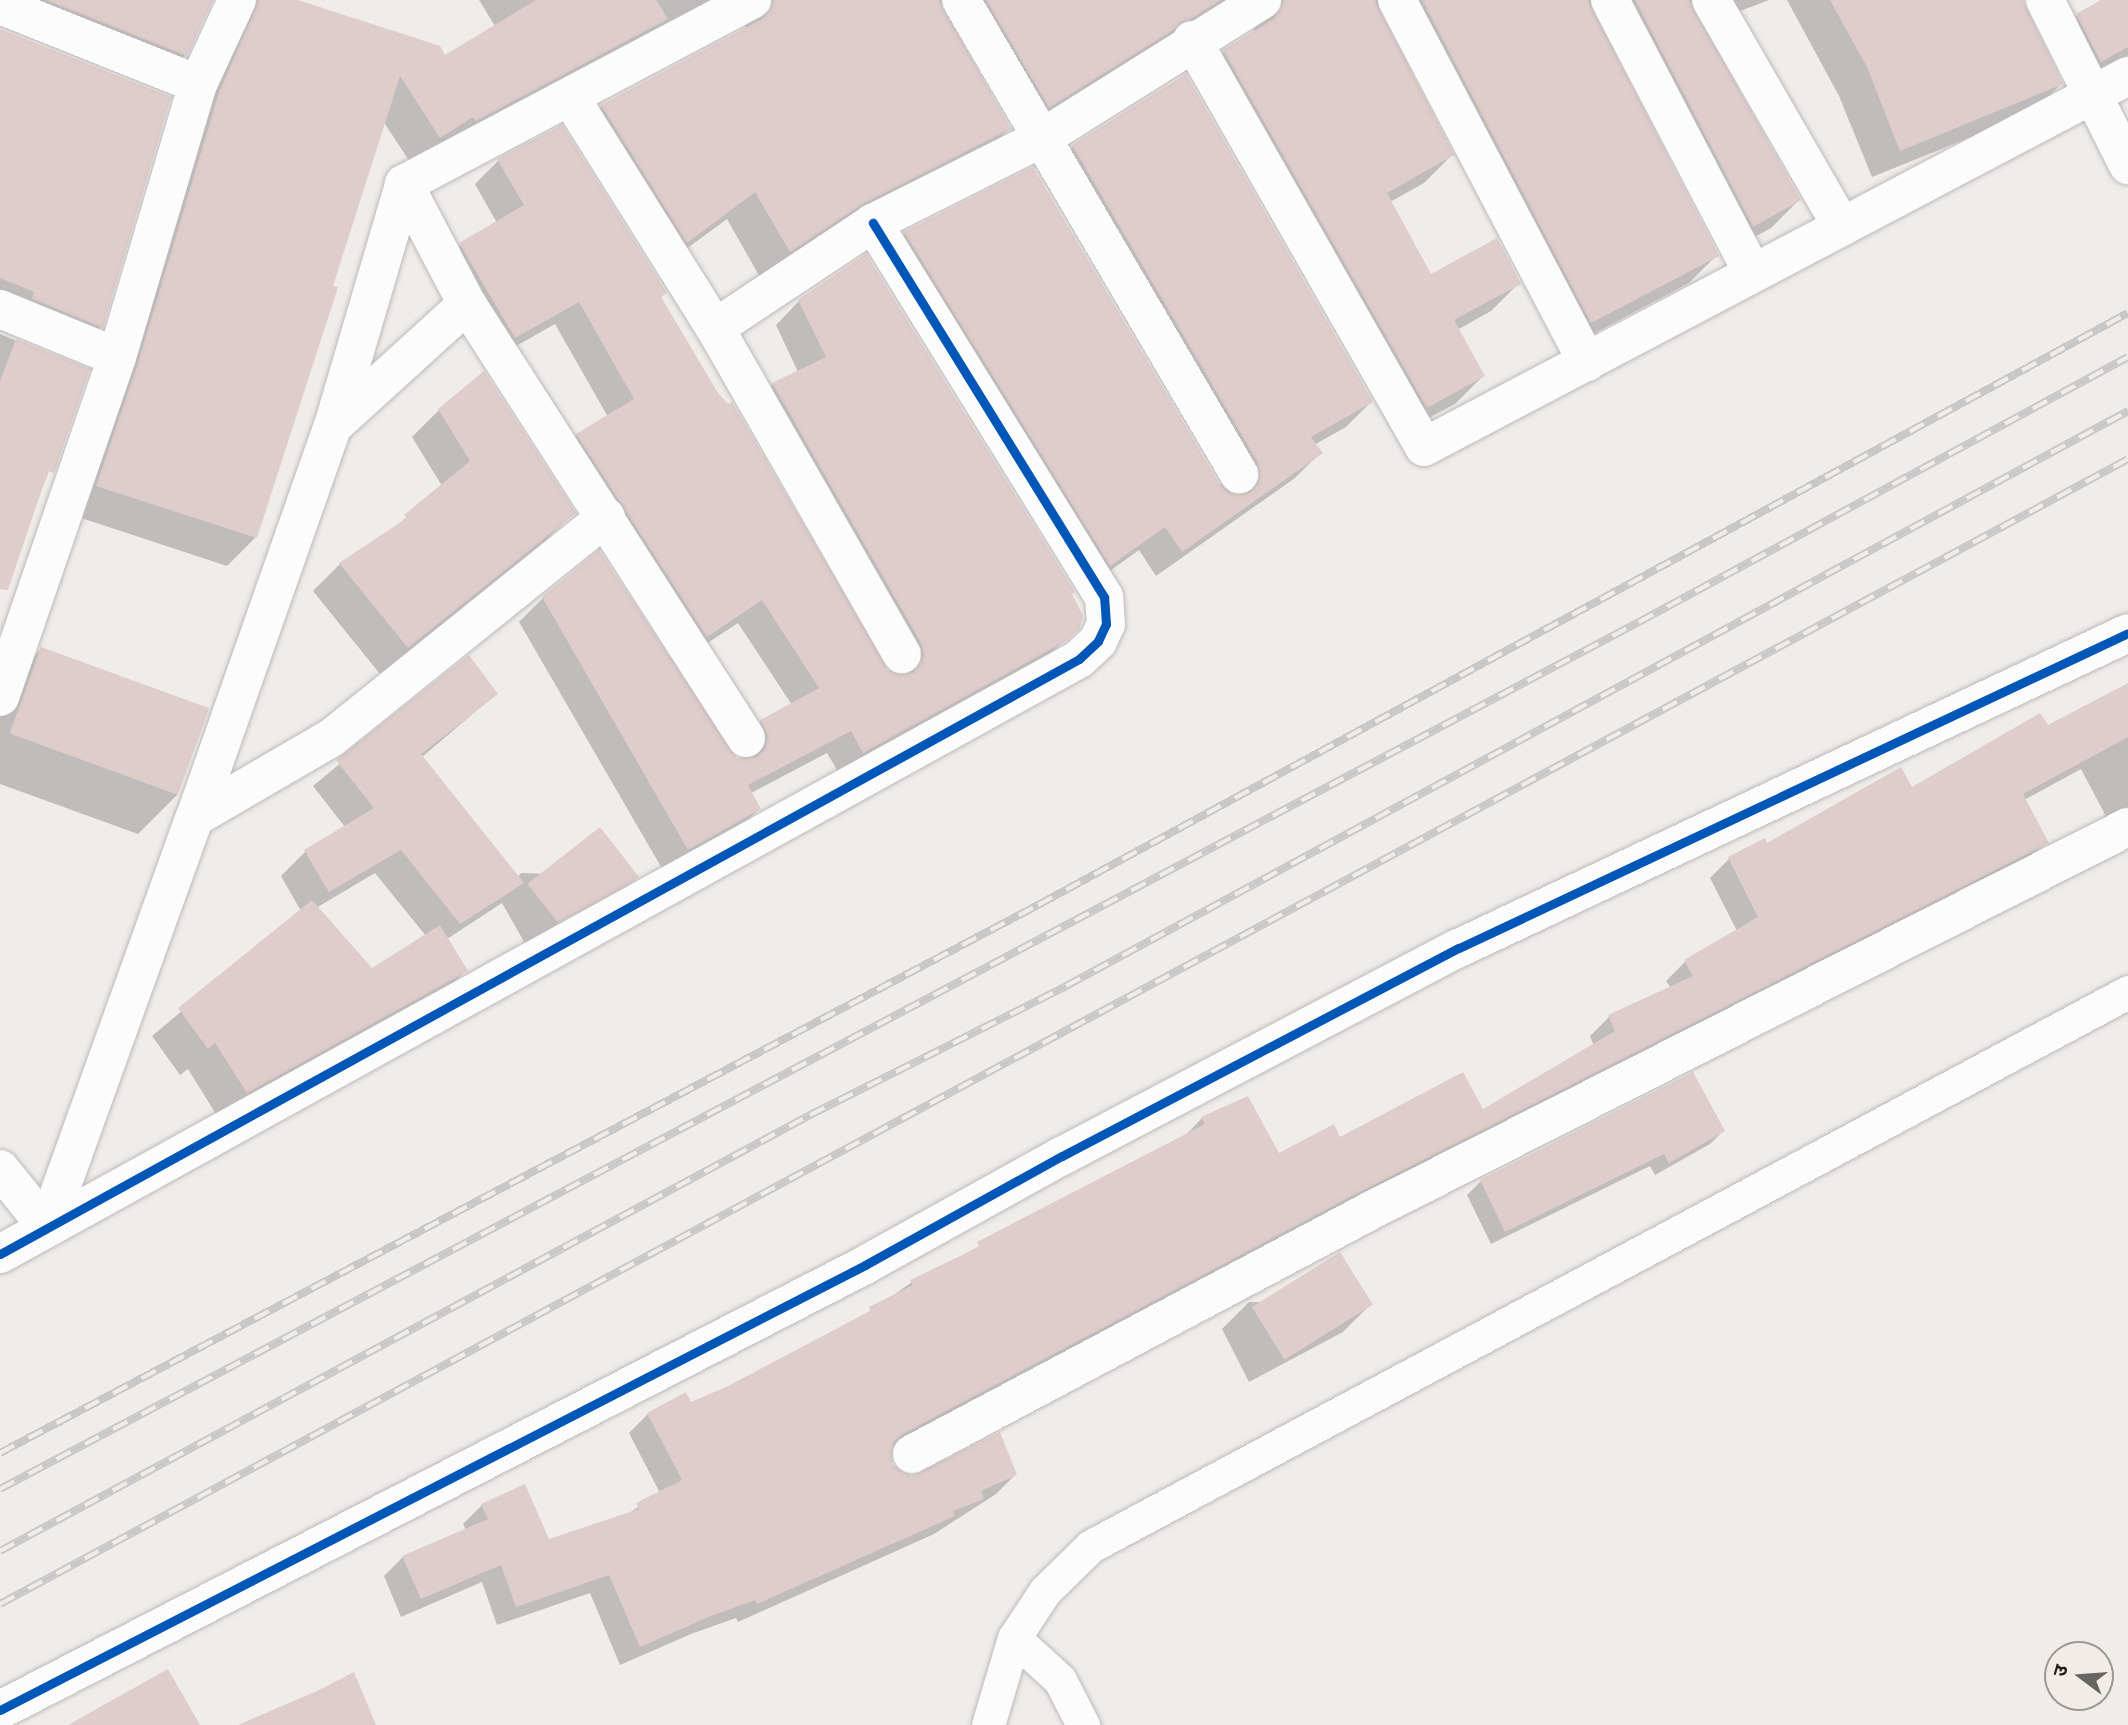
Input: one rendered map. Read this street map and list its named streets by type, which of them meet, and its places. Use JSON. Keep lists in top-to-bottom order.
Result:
{
  "north": "left"
}
